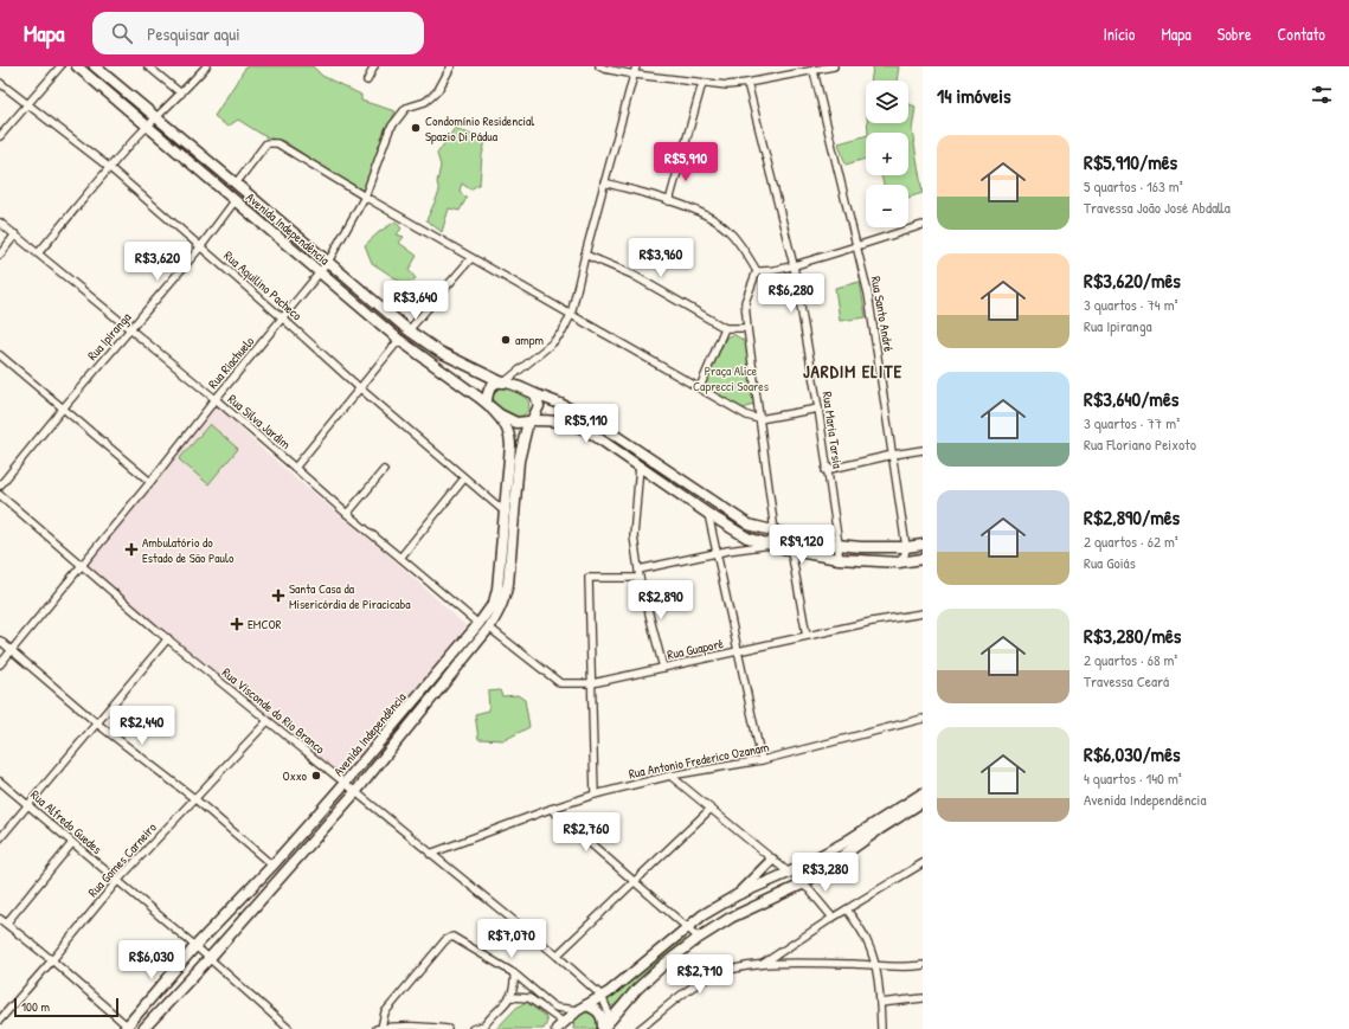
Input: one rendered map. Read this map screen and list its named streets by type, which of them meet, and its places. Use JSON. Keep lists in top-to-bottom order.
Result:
{
  "streets": {
    "main road": ["Avenida Independência"],
    "street": [
      "Rua Aquilino Pacheco",
      "Rua Santo André",
      "Rua Ipiranga",
      "Rua Riachuelo",
      "Rua Silva Jardim",
      "Rua Maria Tarsia",
      "Rua Guaporé",
      "Rua Visconde do Rio Branco",
      "Rua Antonio Frederico Ozanam",
      "Rua Alfredo Guedes",
      "Rua Gomes Carneiro"
    ]
  },
  "crossings": [
    ["Avenida Independência", "Rua Aquilino Pacheco"],
    ["Avenida Independência", "Rua Ipiranga"],
    ["Avenida Independência", "Rua Riachuelo"],
    ["Avenida Independência", "Rua Silva Jardim"],
    ["Avenida Independência", "Rua Guaporé"],
    ["Avenida Independência", "Rua Visconde do Rio Branco"],
    ["Avenida Independência", "Rua Alfredo Guedes"],
    ["Rua Aquilino Pacheco", "Rua Ipiranga"],
    ["Rua Aquilino Pacheco", "Rua Riachuelo"],
    ["Rua Ipiranga", "Rua Silva Jardim"],
    ["Rua Riachuelo", "Rua Silva Jardim"],
    ["Rua Riachuelo", "Rua Visconde do Rio Branco"],
    ["Rua Visconde do Rio Branco", "Rua Antonio Frederico Ozanam"],
    ["Rua Visconde do Rio Branco", "Rua Gomes Carneiro"],
    ["Rua Alfredo Guedes", "Rua Gomes Carneiro"]
  ],
  "districts": ["JARDIM ELITE"],
  "parks": ["Praça Alice Caprecci Soares"],
  "places": {
    "other": ["Condomínio Residencial Spazio Di Pádua", "ampm", "Oxxo"],
    "health": ["Ambulatório do Estado de São Paulo", "Santa Casa da Misericórdia de Piracicaba", "EMCOR"]
  },
  "scale_bar": "100 m",
  "page": {
    "header": "Mapa",
    "search": "Pesquisar aqui",
    "nav": [
      "Início",
      "Mapa",
      "Sobre",
      "Contato"
    ],
    "heading": "14 imóveis",
    "map_buttons": ["+", "−"],
    "list": [
      {
        "name": "R$5,910/mês",
        "note": "5 quartos · 163 m² · Travessa João José Abdalla"
      },
      {
        "name": "R$3,620/mês",
        "note": "3 quartos · 74 m² · Rua Ipiranga"
      },
      {
        "name": "R$3,640/mês",
        "note": "3 quartos · 77 m² · Rua Floriano Peixoto"
      },
      {
        "name": "R$2,890/mês",
        "note": "2 quartos · 62 m² · Rua Goiás"
      },
      {
        "name": "R$3,280/mês",
        "note": "2 quartos · 68 m² · Travessa Ceará"
      },
      {
        "name": "R$6,030/mês",
        "note": "4 quartos · 140 m² · Avenida Independência"
      }
    ],
    "price": [
      "R$5,910",
      "R$3,960",
      "R$3,620",
      "R$6,280",
      "R$3,640",
      "R$5,110",
      "R$9,120",
      "R$2,890",
      "R$2,440",
      "R$2,760",
      "R$3,280",
      "R$7,070",
      "R$6,030",
      "R$2,710"
    ],
    "scale": "100 m"
  }
}
